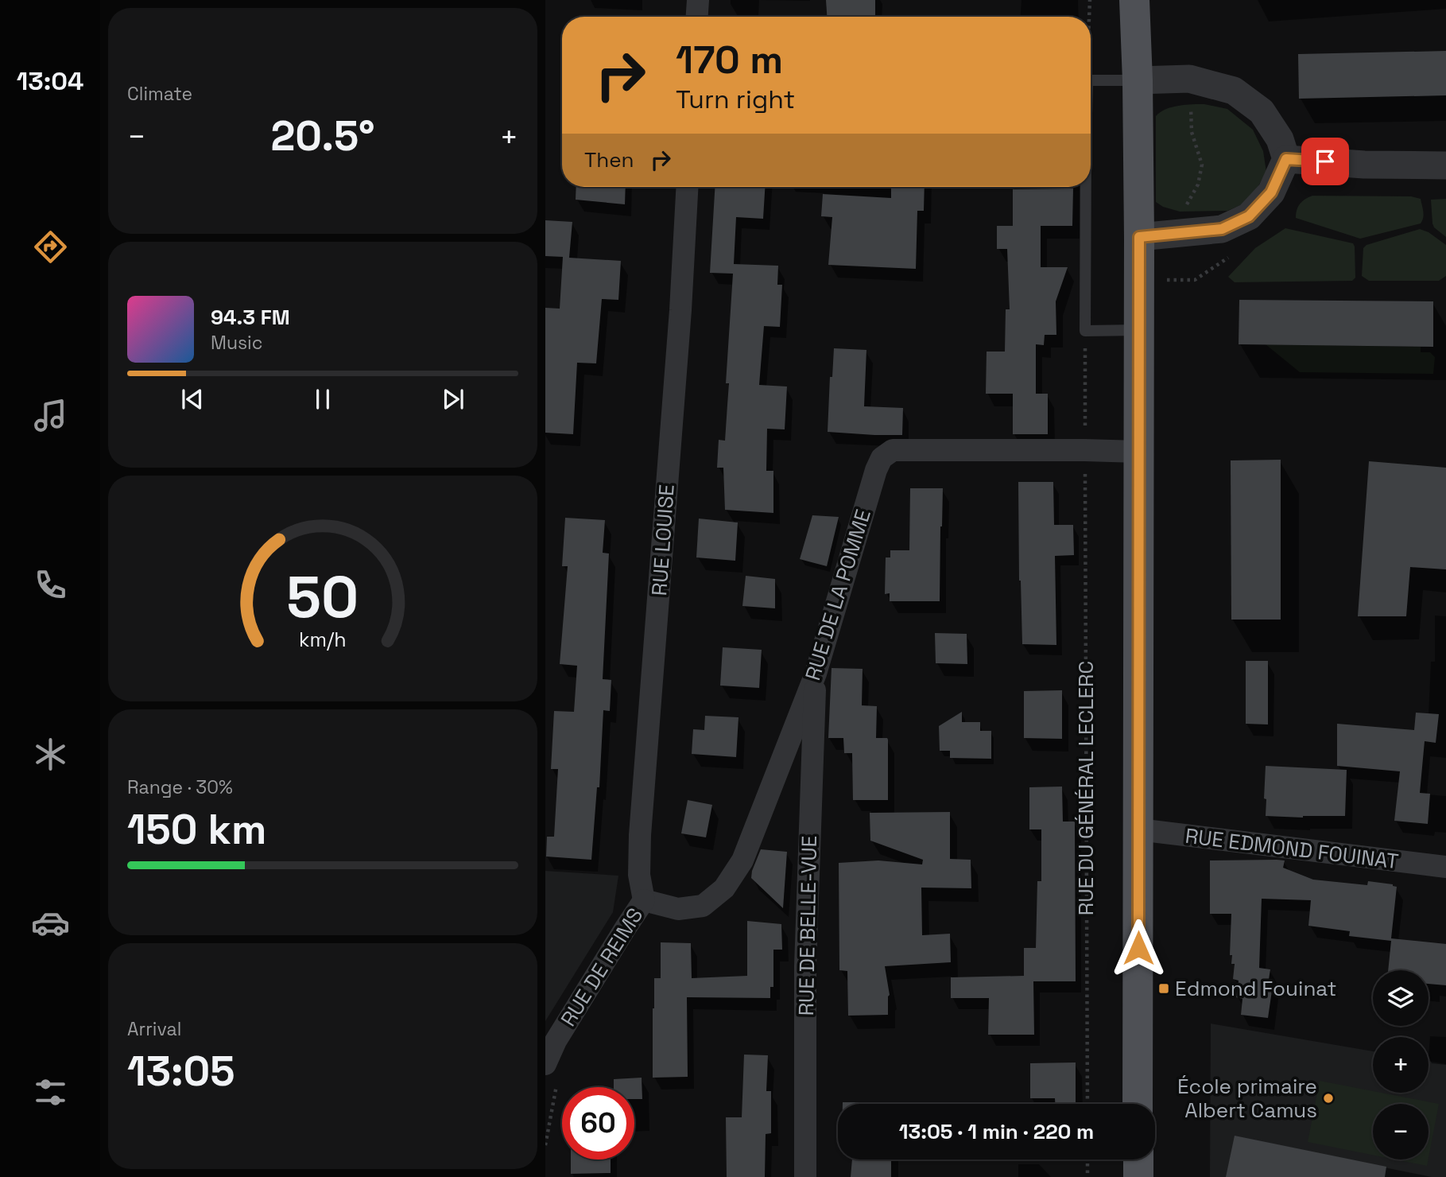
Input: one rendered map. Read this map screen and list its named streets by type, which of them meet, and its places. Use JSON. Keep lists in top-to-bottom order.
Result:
{
  "streets": {
    "street": [
      "RUE LOUISE",
      "RUE DE LA POMME",
      "RUE EDMOND FOUINAT",
      "RUE DE BELLE-VUE",
      "RUE DE REIMS"
    ],
    "path": ["RUE DU GÉNÉRAL LECLERC"]
  },
  "crossings": [
    ["RUE LOUISE", "RUE DE LA POMME"],
    ["RUE LOUISE", "RUE DE REIMS"],
    ["RUE DE LA POMME", "RUE DE BELLE-VUE"],
    ["RUE DE LA POMME", "RUE DE REIMS"]
  ],
  "places": {
    "transit": ["Edmond Fouinat"],
    "other": ["École primaire Albert Camus"]
  },
  "page": {
    "tabs": "13:04",
    "tile": [
      "Climate",
      ["Range · 30%", "150 km"],
      ["Arrival", "13:05"]
    ],
    "turn": ["170 m", "Turn right"],
    "heat": ["−", "20.5°", "+"],
    "then": "Then",
    "song": ["94.3 FM", "Music"],
    "map_buttons": ["+", "−"],
    "limit": "60",
    "trip": "13:05 · 1 min · 220 m",
    "gauge": ["50", "km/h"]
  }
}
